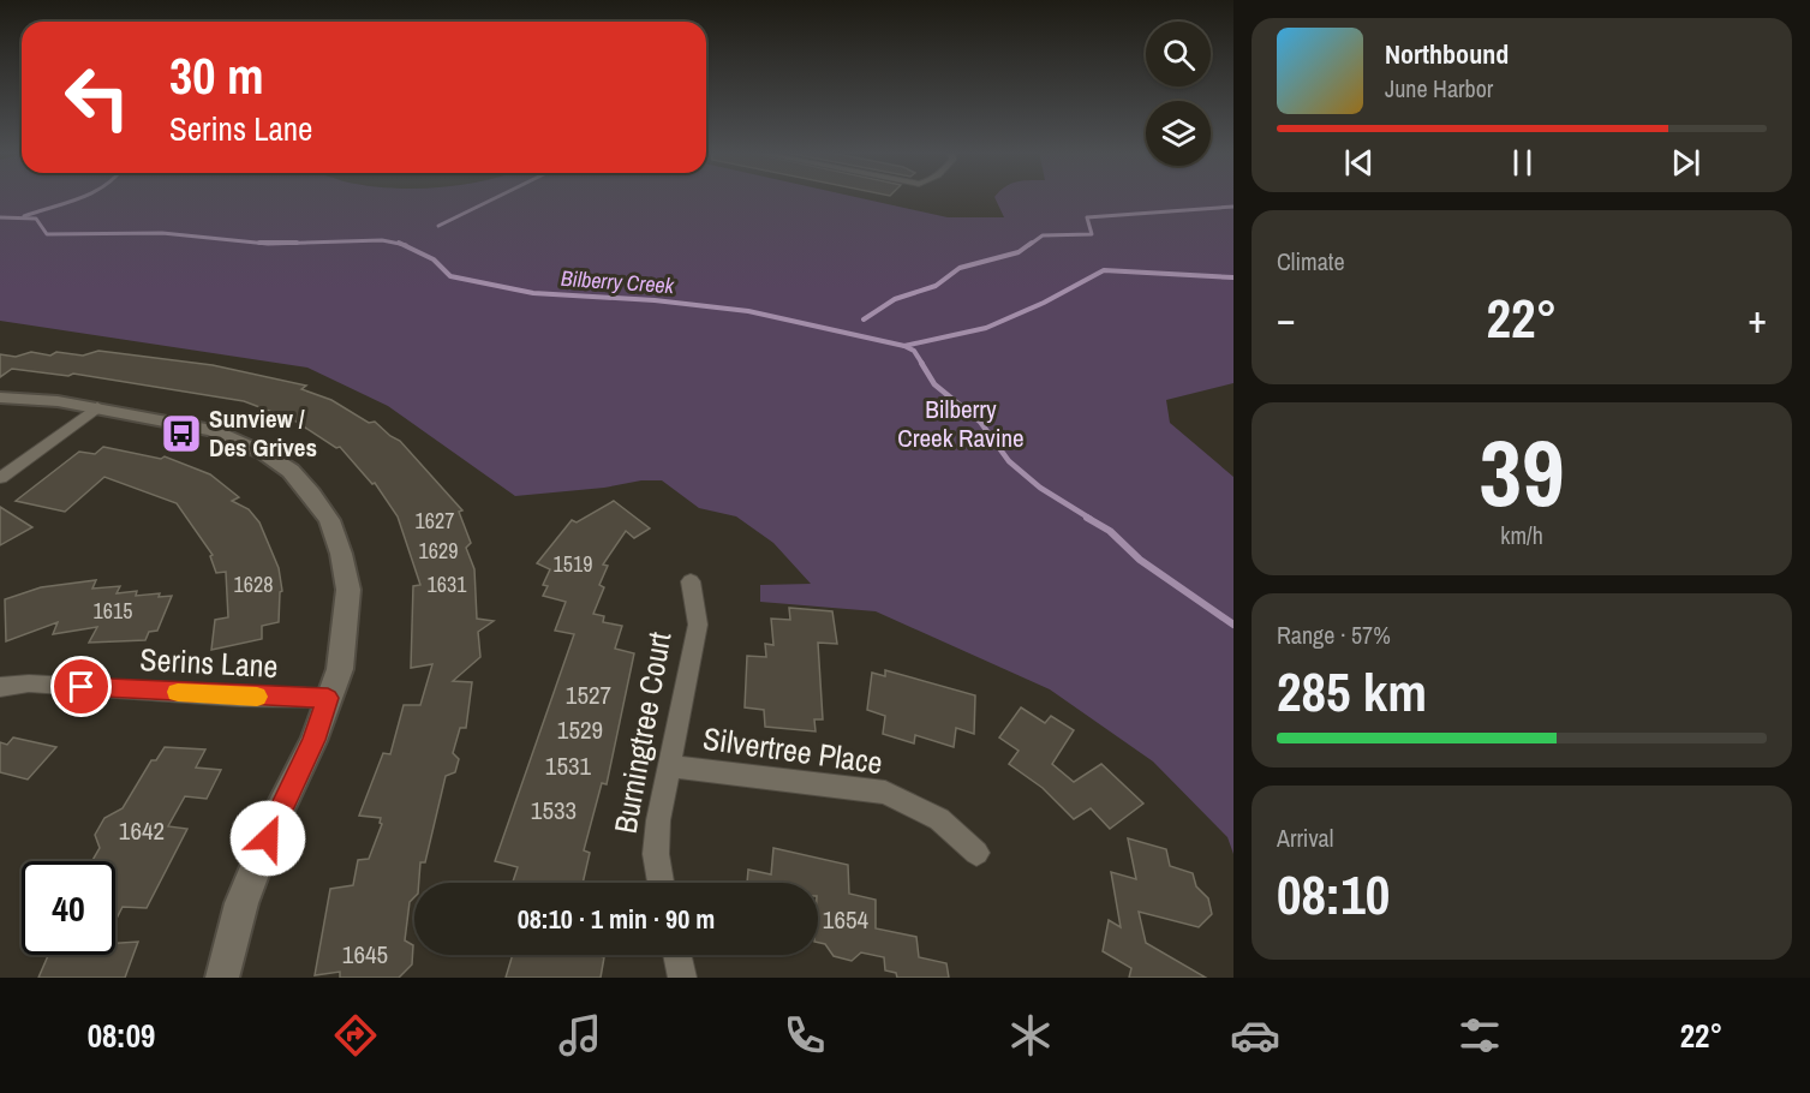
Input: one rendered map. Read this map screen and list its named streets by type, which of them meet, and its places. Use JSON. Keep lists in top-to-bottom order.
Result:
{
  "streets": {
    "street": ["Serins Lane", "Burningtree Court", "Silvertree Place"]
  },
  "crossings": [
    ["Burningtree Court", "Silvertree Place"]
  ],
  "water": ["Bilberry Creek"],
  "parks": ["Bilberry Creek Ravine"],
  "places": {
    "bus stop": ["Sunview / Des Grives"]
  },
  "house_numbers": [
    "1627",
    "1629",
    "1519",
    "1628",
    "1631",
    "1615",
    "1527",
    "1529",
    "1531",
    "1533",
    "1642",
    "1654",
    "1645"
  ],
  "page": {
    "turn": ["30 m", "Serins Lane"],
    "song": ["Northbound", "June Harbor"],
    "tile": [
      "Climate",
      ["39", "km/h"],
      ["Range · 57%", "285 km"],
      ["Arrival", "08:10"]
    ],
    "heat": ["−", "22°", "+"],
    "limit": "40",
    "trip": "08:10 · 1 min · 90 m",
    "tabs": ["08:09", "22°"]
  }
}
